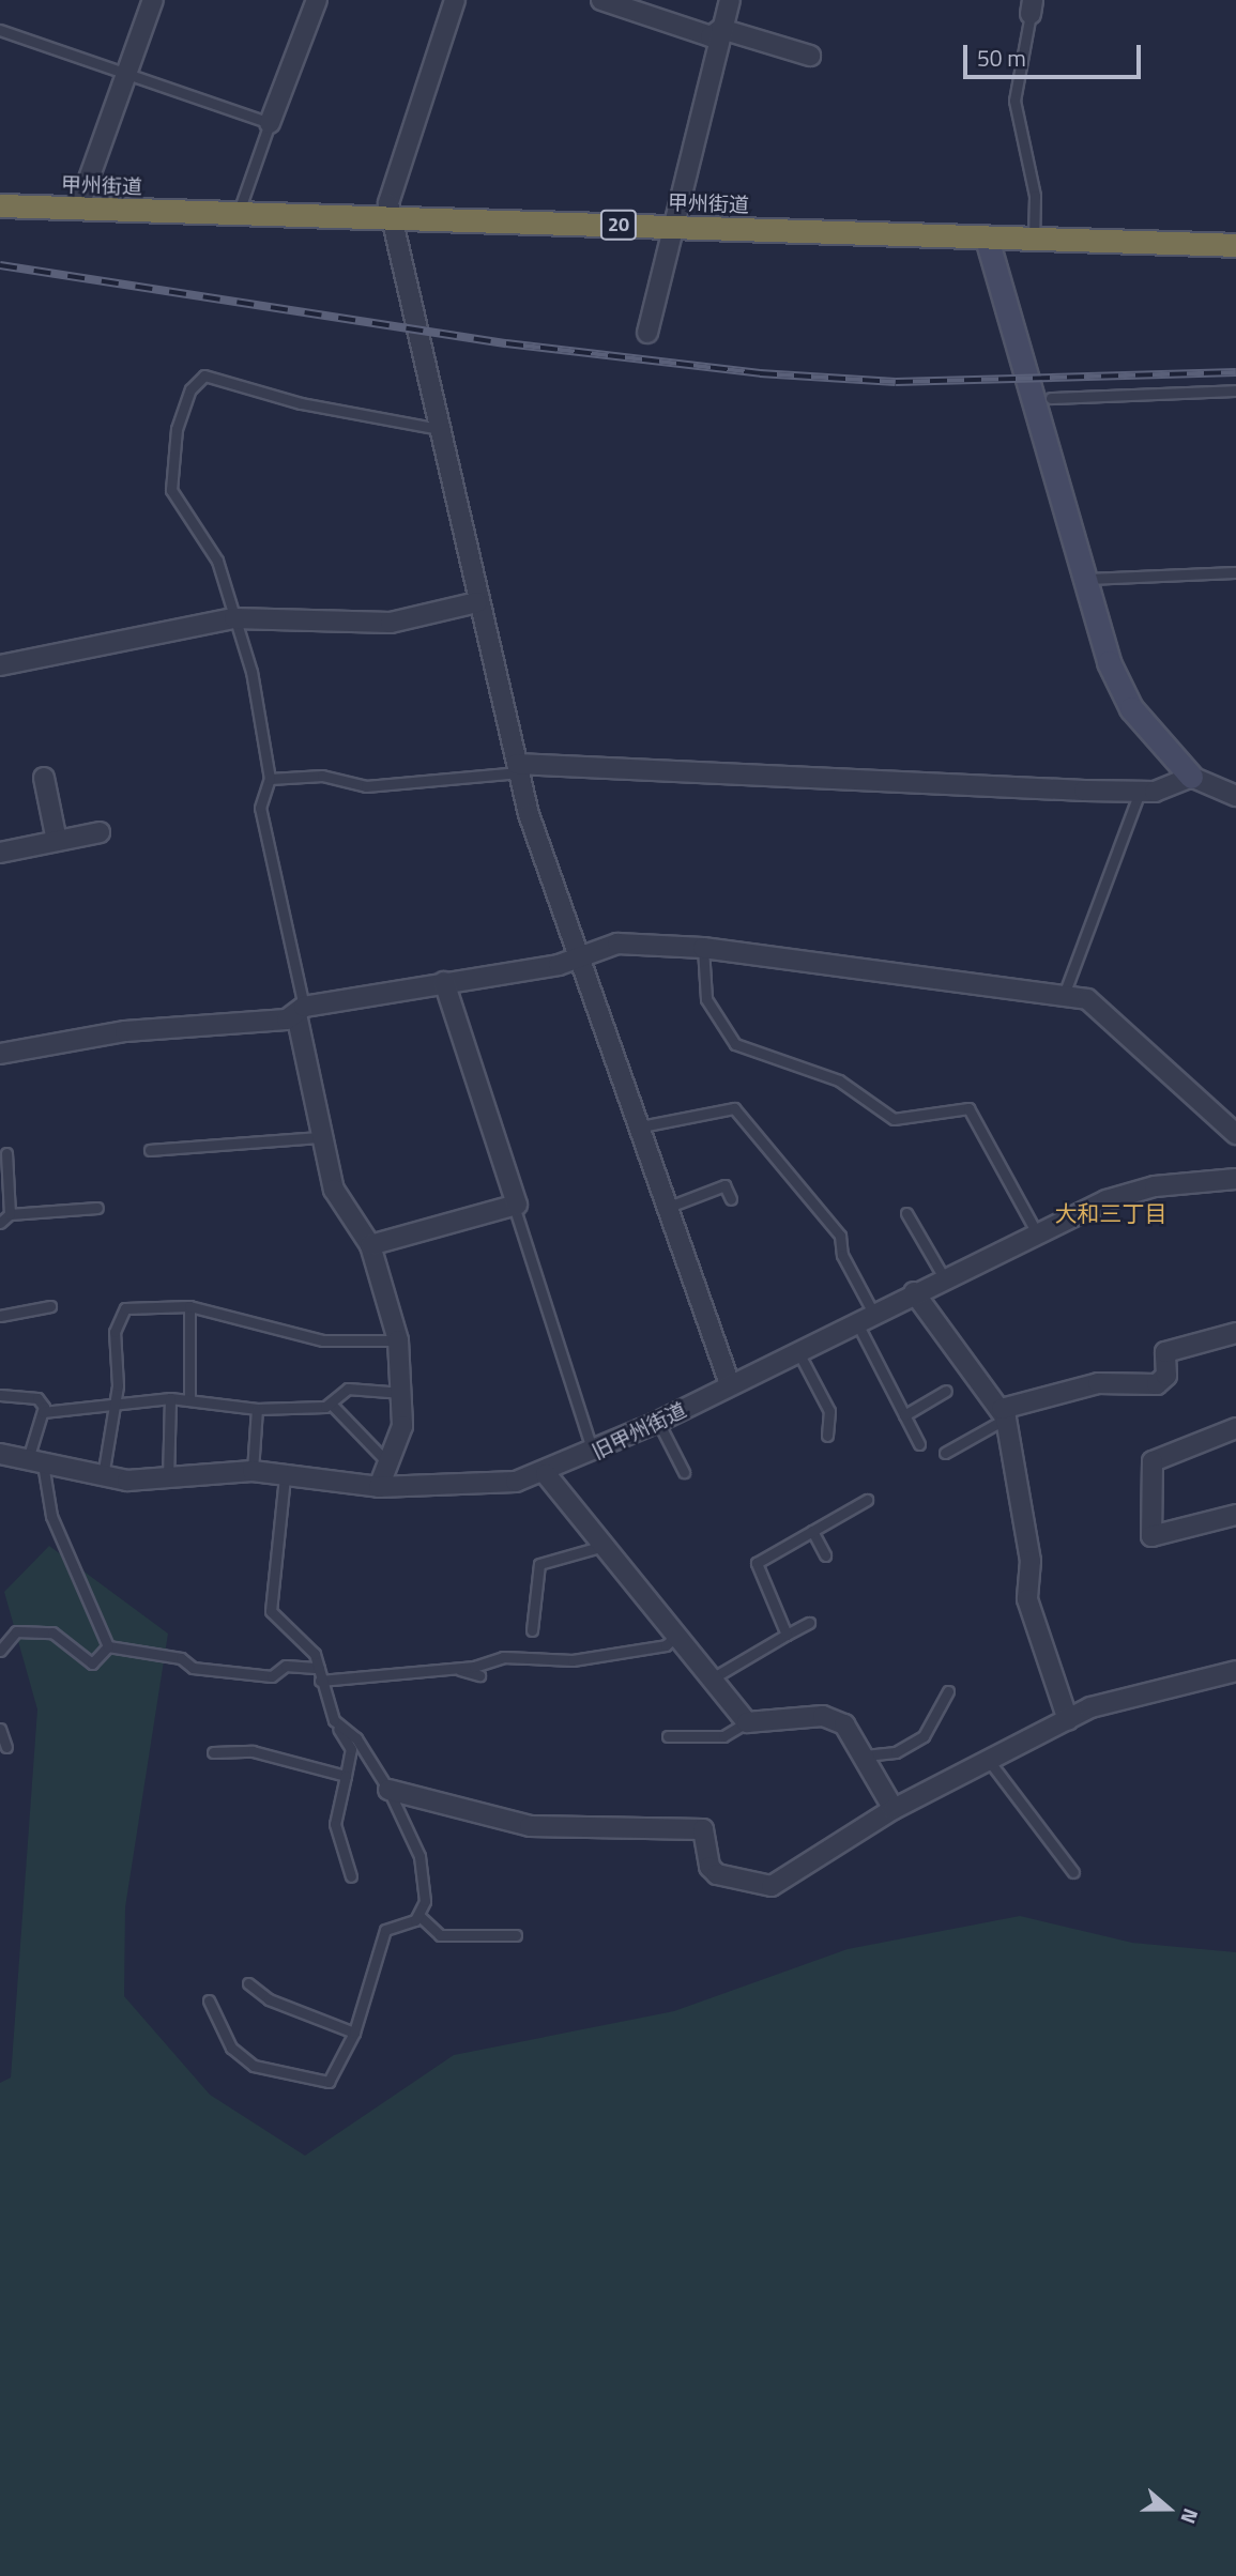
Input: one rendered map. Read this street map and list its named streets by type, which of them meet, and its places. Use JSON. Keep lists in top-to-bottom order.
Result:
{
  "streets": {
    "highway": ["甲州街道", "20"],
    "street": ["旧甲州街道"]
  },
  "districts": ["大和三丁目"],
  "scale_bar": "50 m",
  "north": "right"
}
